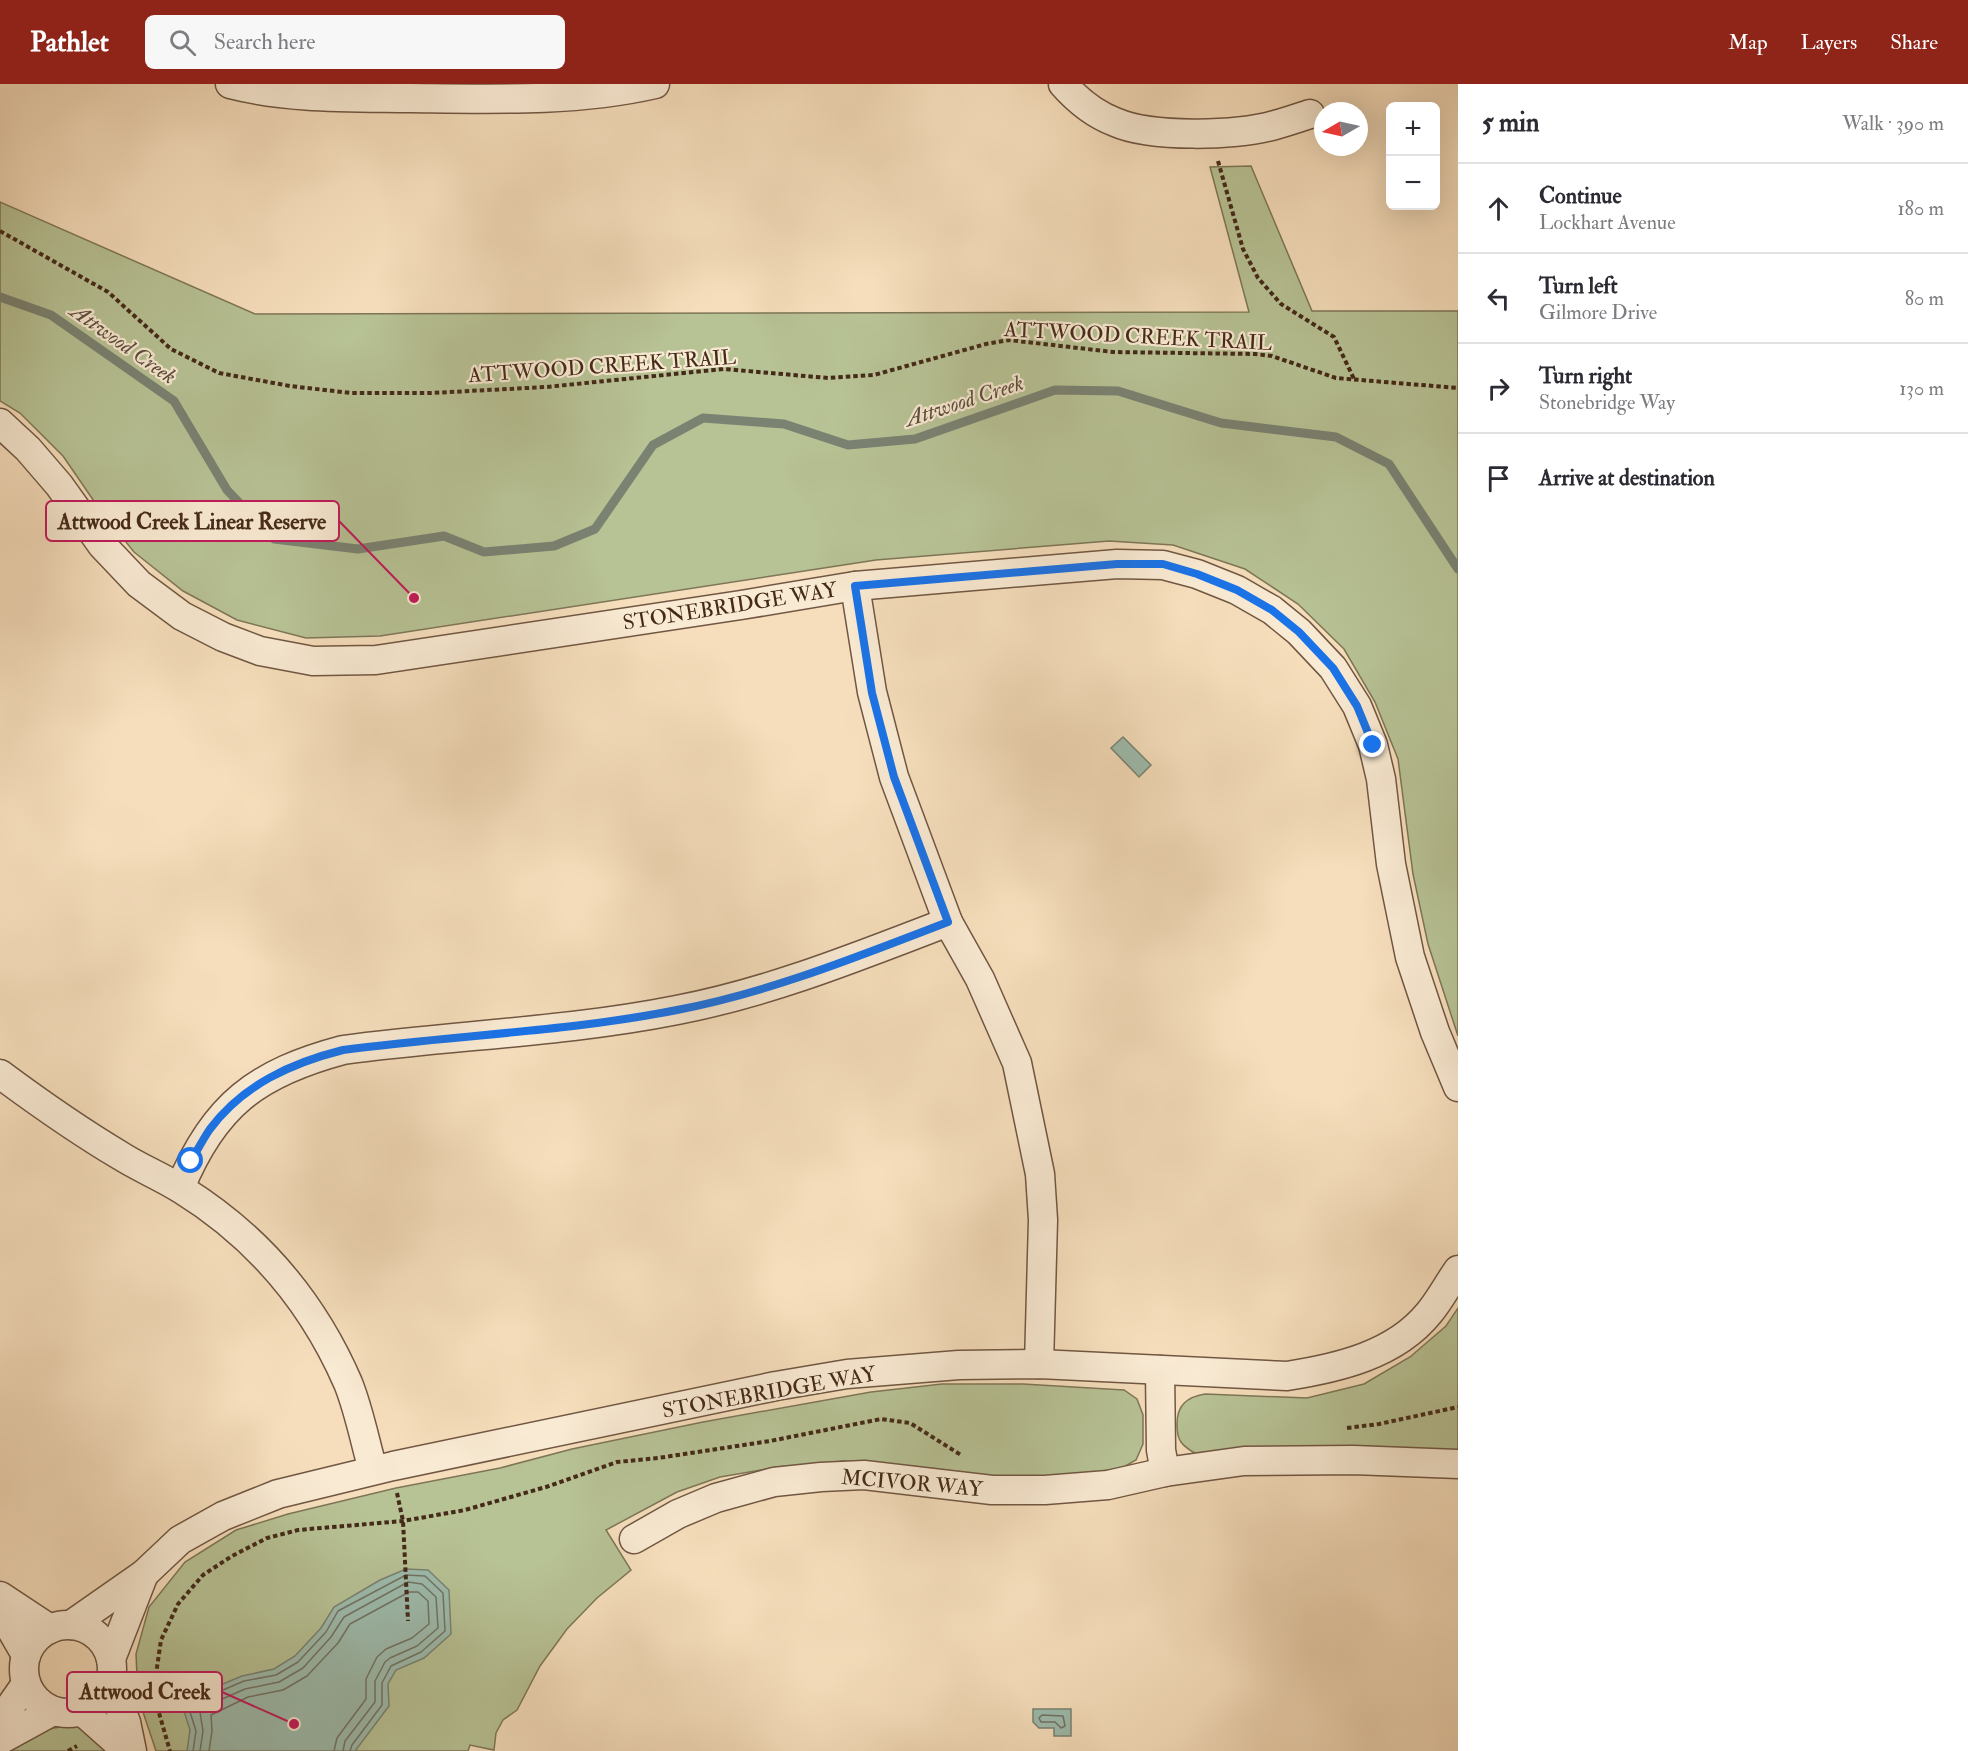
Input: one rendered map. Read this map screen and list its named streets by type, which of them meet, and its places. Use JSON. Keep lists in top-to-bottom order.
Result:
{
  "streets": {
    "street": ["STONEBRIDGE WAY", "MCIVOR WAY"],
    "path": ["ATTWOOD CREEK TRAIL"]
  },
  "water": ["Attwood Creek"],
  "places": ["Attwood Creek Linear Reserve", "Attwood Creek"],
  "north": "left",
  "page": {
    "header": "Pathlet",
    "search": "Search here",
    "nav": ["Map", "Layers", "Share"],
    "heading": ["5 min", "Walk · 390 m"],
    "map_buttons": ["+", "−"],
    "list": [
      ["Continue", "Lockhart Avenue", "180 m"],
      ["Turn left", "Gilmore Drive", "80 m"],
      ["Turn right", "Stonebridge Way", "130 m"],
      "Arrive at destination"
    ]
  }
}
